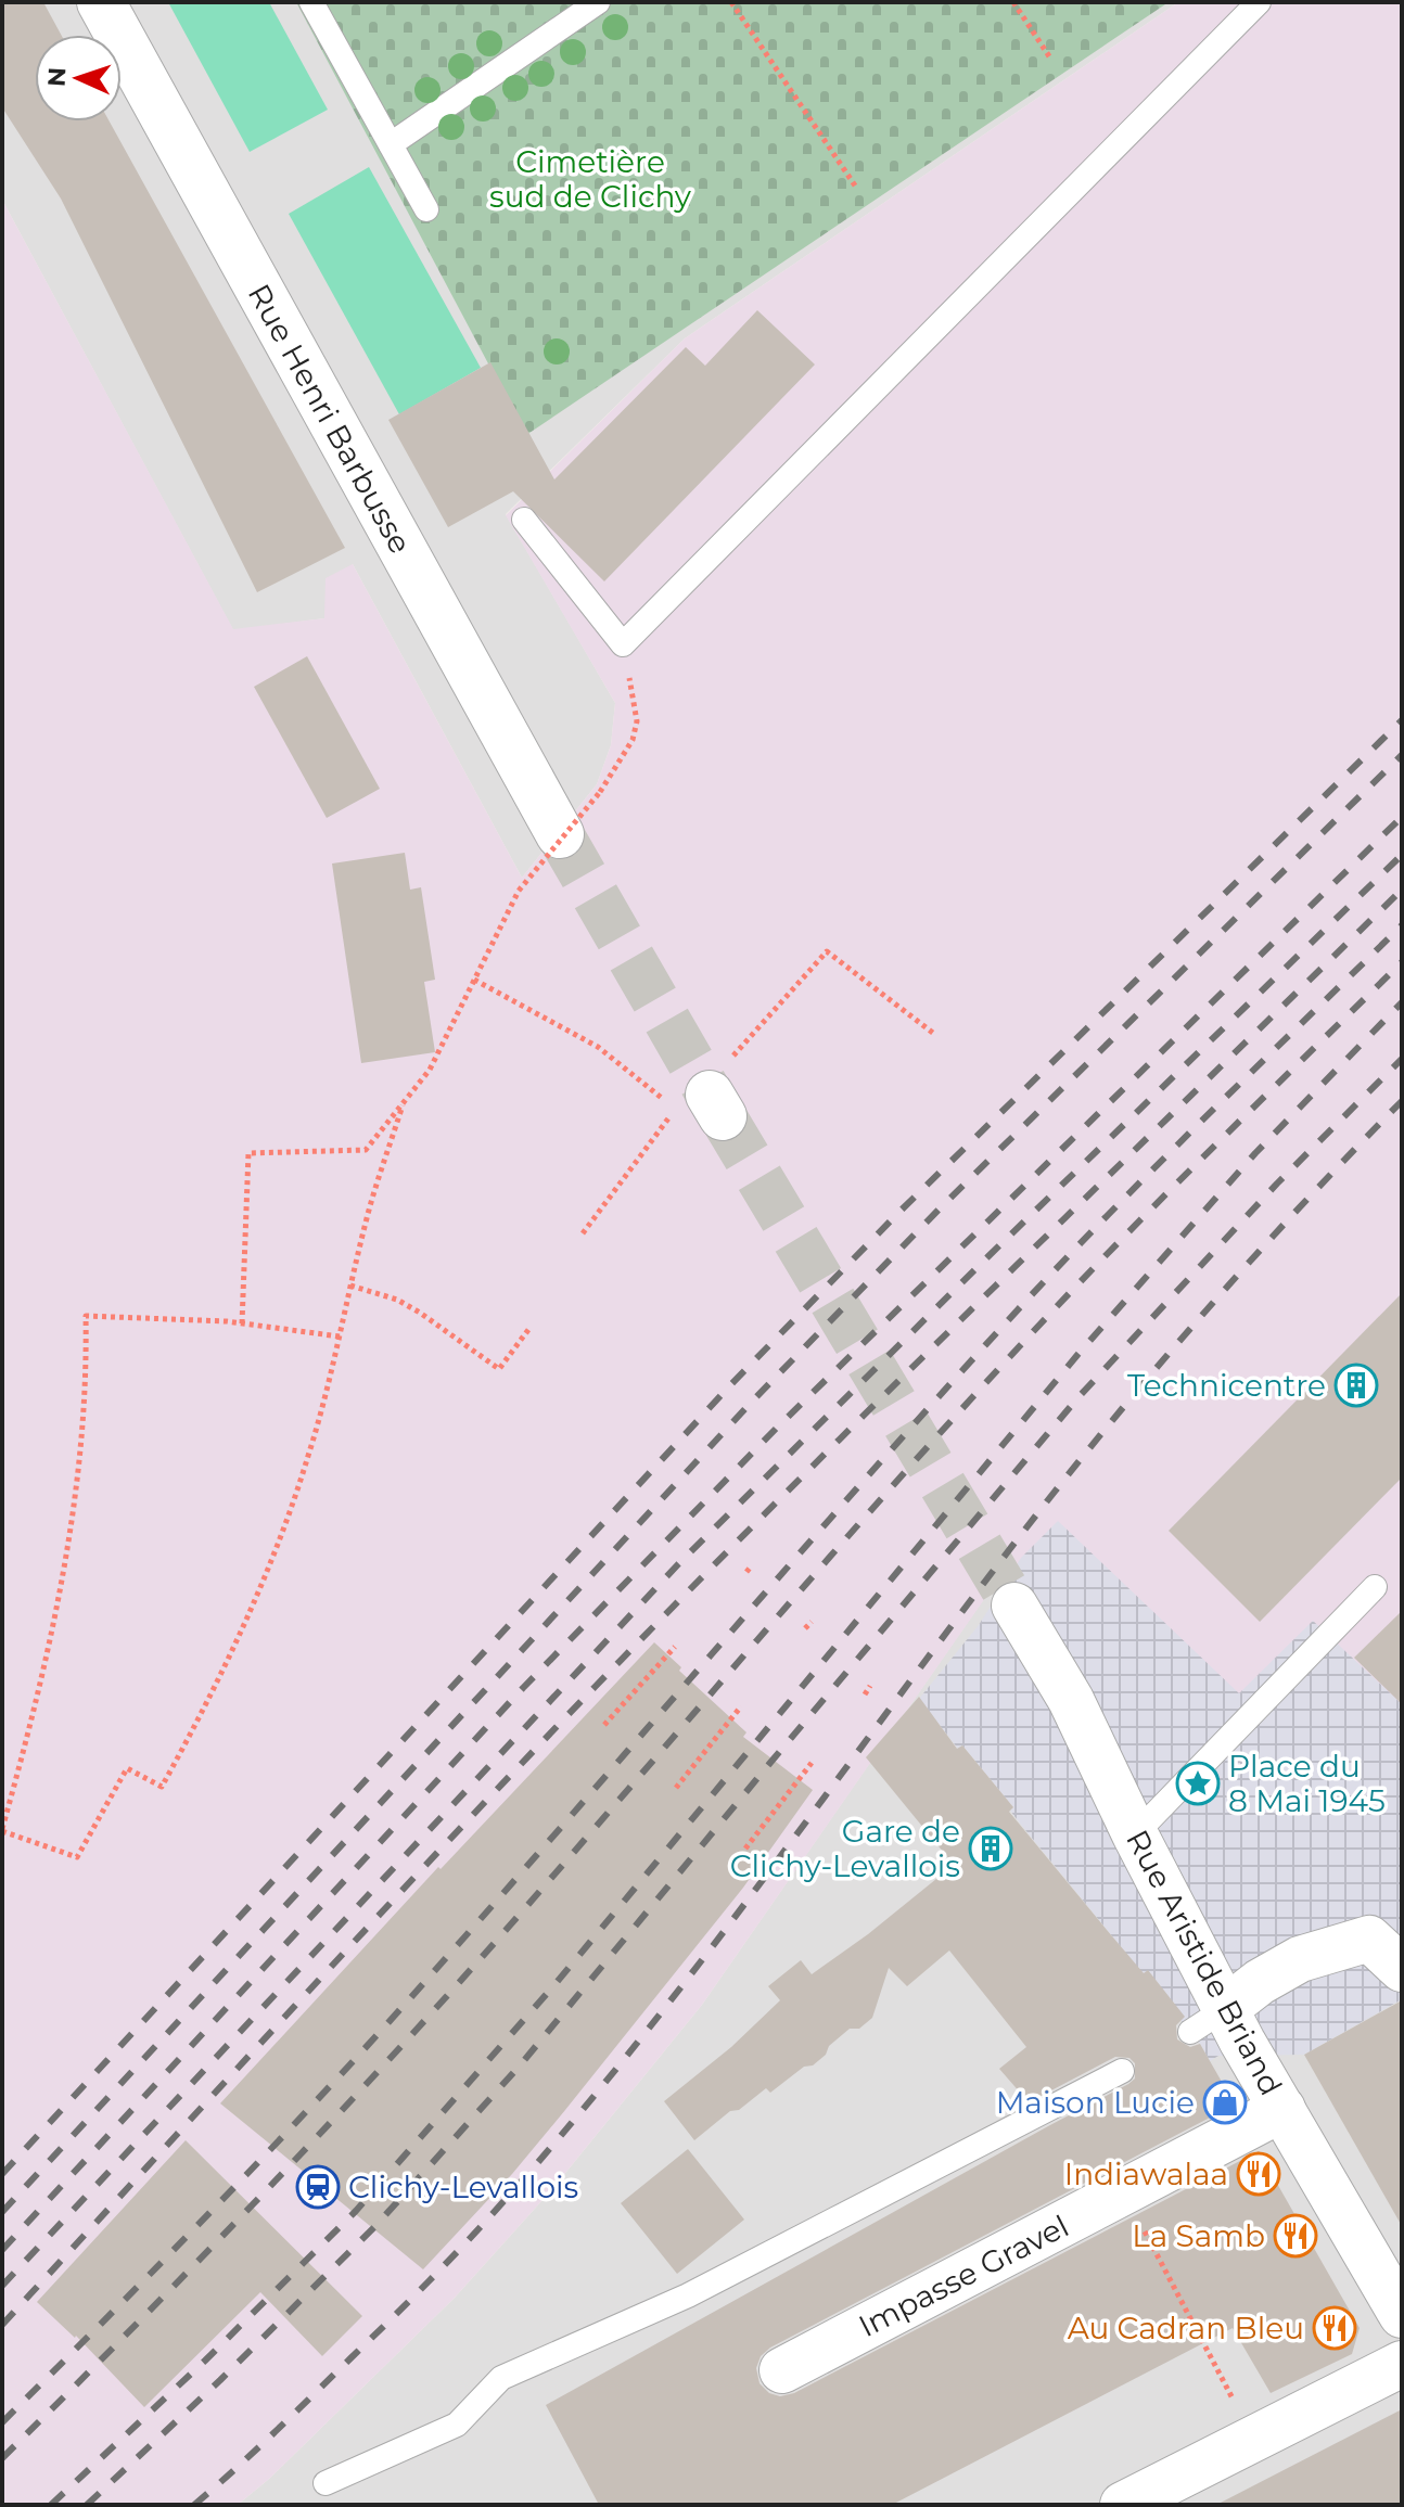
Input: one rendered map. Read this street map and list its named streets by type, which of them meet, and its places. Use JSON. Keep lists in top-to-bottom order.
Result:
{
  "streets": {
    "street": ["Rue Henri Barbusse", "Rue Aristide Briand", "Impasse Gravel"]
  },
  "crossings": [
    ["Rue Aristide Briand", "Impasse Gravel"]
  ],
  "parks": ["Cimetière sud de Clichy"],
  "places": {
    "building": ["Technicentre", "Gare de Clichy-Levallois"],
    "place": ["Place du 8 Mai 1945"],
    "shop": ["Maison Lucie"],
    "restaurant": ["Indiawalaa", "La Samb", "Au Cadran Bleu"],
    "station": ["Clichy-Levallois"]
  },
  "north": "left"
}
